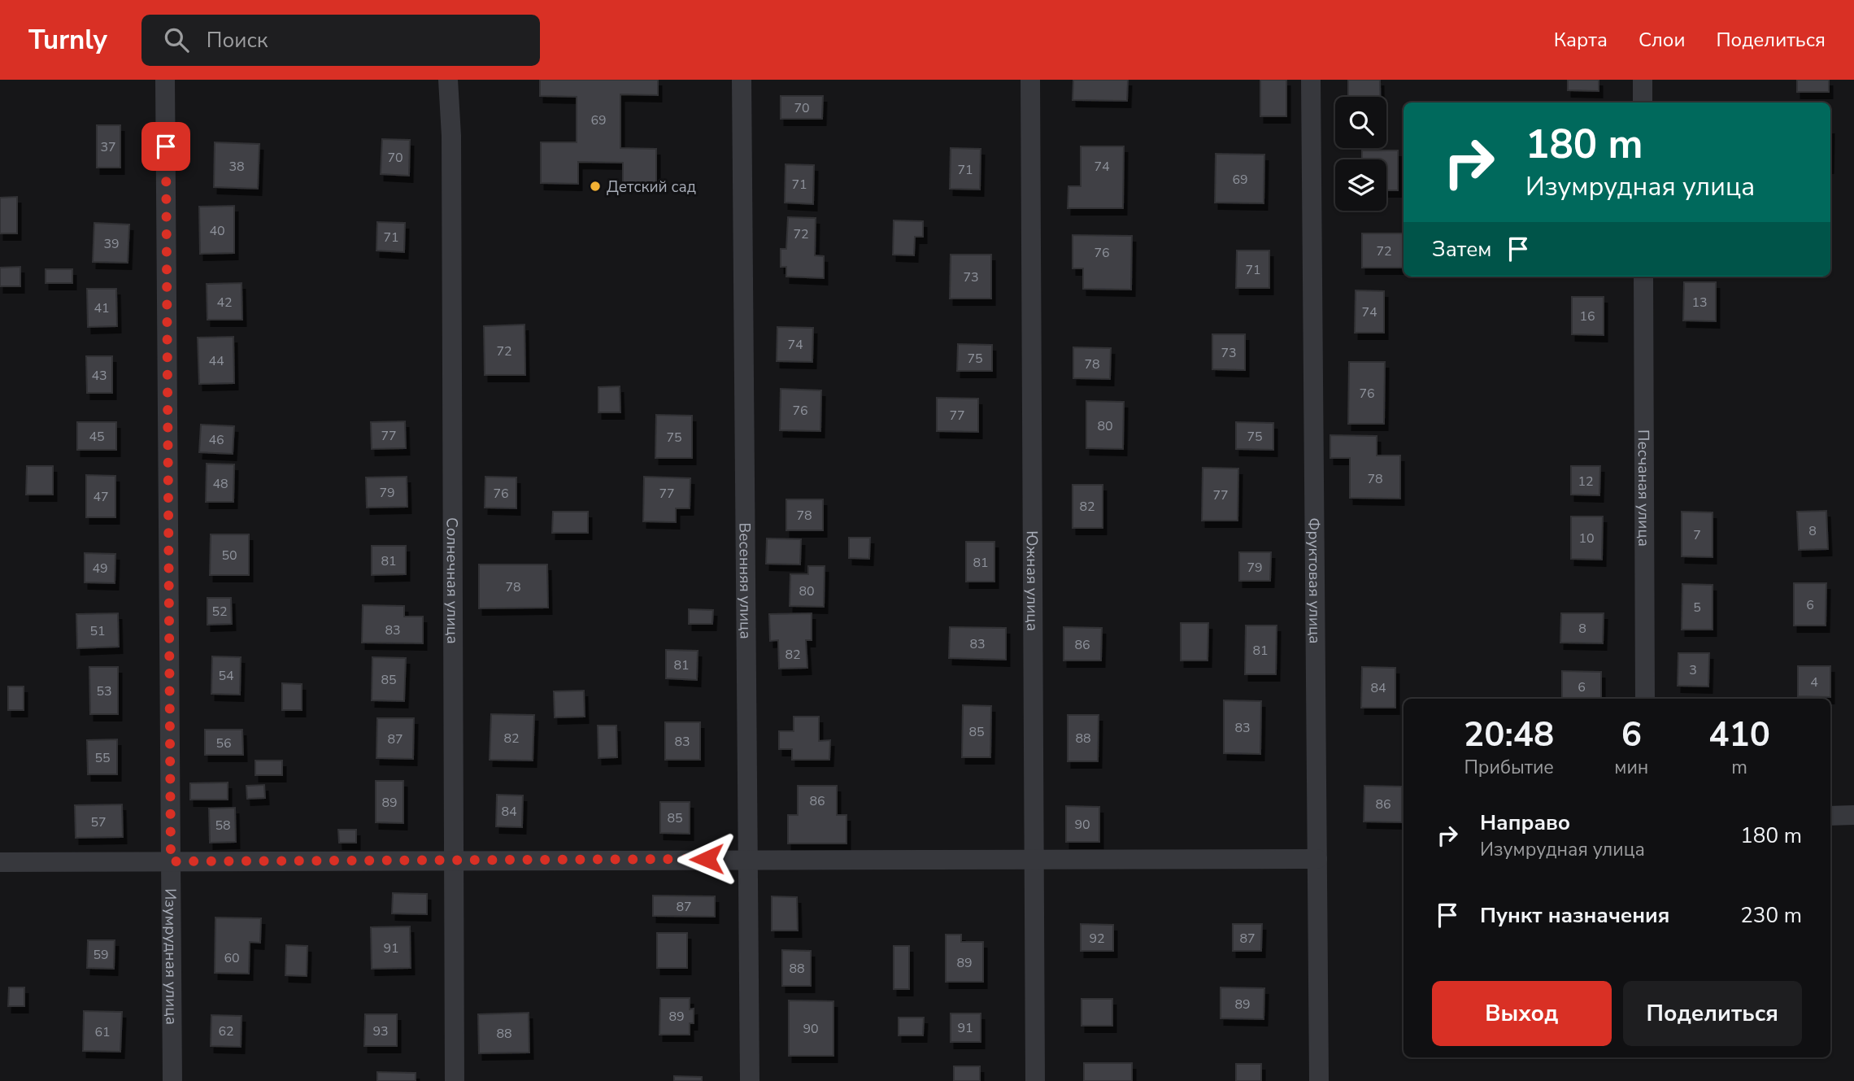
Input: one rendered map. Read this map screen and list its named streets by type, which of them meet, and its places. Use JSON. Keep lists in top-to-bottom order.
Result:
{
  "streets": {
    "street": [
      "Песчаная улица",
      "Солнечная улица",
      "Весенняя улица",
      "Фруктовая улица",
      "Южная улица",
      "Изумрудная улица"
    ]
  },
  "places": ["Детский сад"],
  "house_numbers": [
    "70",
    "69",
    "37",
    "70",
    "38",
    "74",
    "71",
    "69",
    "71",
    "40",
    "72",
    "71",
    "39",
    "72",
    "76",
    "71",
    "73",
    "42",
    "13",
    "41",
    "74",
    "16",
    "74",
    "72",
    "73",
    "75",
    "44",
    "78",
    "43",
    "76",
    "76",
    "77",
    "80",
    "77",
    "45",
    "75",
    "75",
    "46",
    "78",
    "12",
    "48",
    "79",
    "76",
    "77",
    "77",
    "47",
    "82",
    "78",
    "8",
    "7",
    "10",
    "50",
    "81",
    "81",
    "79",
    "49",
    "78",
    "80",
    "6",
    "5",
    "52",
    "8",
    "83",
    "51",
    "83",
    "86",
    "81",
    "82",
    "81",
    "3",
    "54",
    "85",
    "4",
    "6",
    "84",
    "53",
    "83",
    "85",
    "82",
    "88",
    "87",
    "83",
    "56",
    "55",
    "86",
    "89",
    "86",
    "84",
    "85",
    "57",
    "90",
    "58",
    "87",
    "92",
    "87",
    "91",
    "59",
    "60",
    "89",
    "88",
    "89",
    "89",
    "91",
    "90",
    "62",
    "93",
    "61",
    "88"
  ],
  "page": {
    "header": "Turnly",
    "search": "Поиск",
    "nav": ["Карта", "Слои", "Поделиться"],
    "turn": ["180 m", "Изумрудная улица"],
    "then": "Затем",
    "eta": [
      "20:48",
      "Прибытие",
      "6",
      "мин",
      "410",
      "m"
    ],
    "list": [
      {
        "name": "Направо",
        "note": "Изумрудная улица",
        "value": "180 m"
      },
      {
        "name": "Пункт назначения",
        "value": "230 m"
      }
    ],
    "buttons": ["Выход", "Поделиться"]
  }
}
